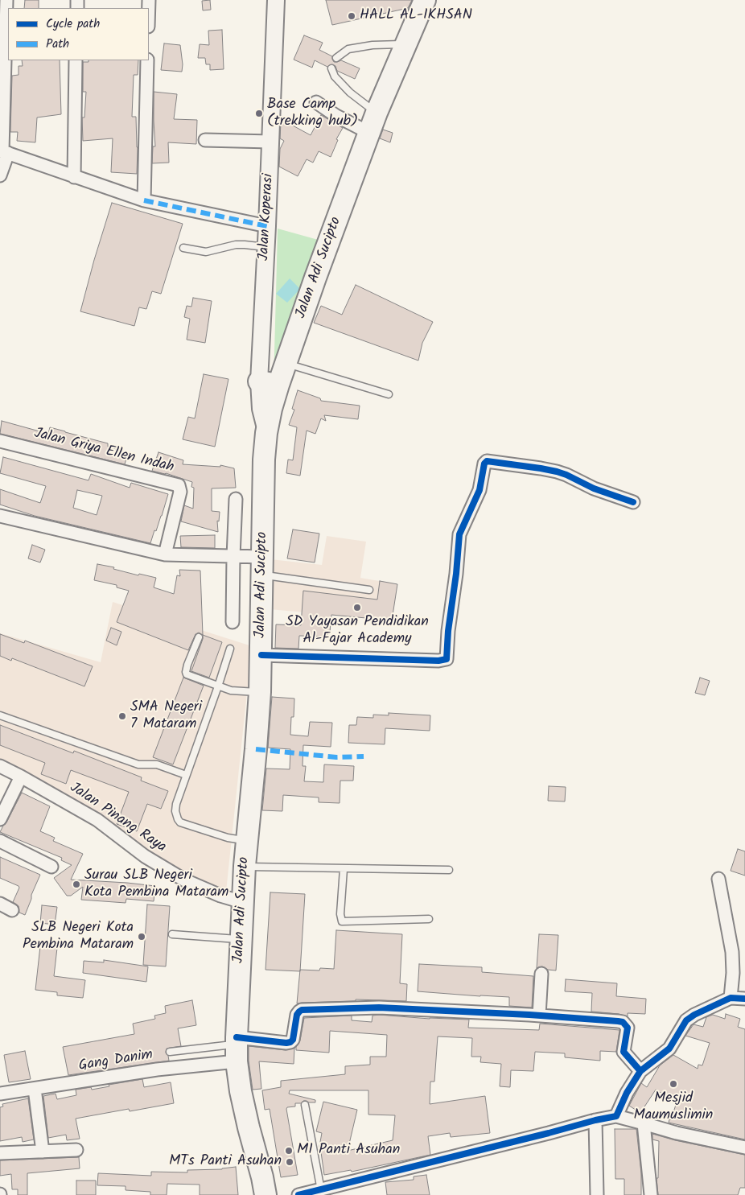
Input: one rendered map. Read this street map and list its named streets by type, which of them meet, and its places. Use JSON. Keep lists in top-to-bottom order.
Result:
{
  "streets": {
    "highway": ["Jalan Adi Sucipto"],
    "street": [
      "Jalan Koperasi",
      "Jalan Griya Ellen Indah",
      "Jalan Pinang Raya",
      "Gang Danim"
    ]
  },
  "crossings": [
    ["Jalan Koperasi", "Jalan Adi Sucipto"],
    ["Jalan Adi Sucipto", "Jalan Pinang Raya"],
    ["Jalan Adi Sucipto", "Gang Danim"]
  ],
  "places": [
    "HALL AL-IKHSAN",
    "Base Camp (trekking hub)",
    "SD Yayasan Pendidikan Al-Fajar Academy",
    "SMA Negeri 7 Mataram",
    "Surau SLB Negeri Kota Pembina Mataram",
    "SLB Negeri Kota Pembina Mataram",
    "Mesjid Maumuslimin",
    "MI Panti Asuhan",
    "MTs Panti Asuhan"
  ],
  "legend": ["Cycle path", "Path"]
}
